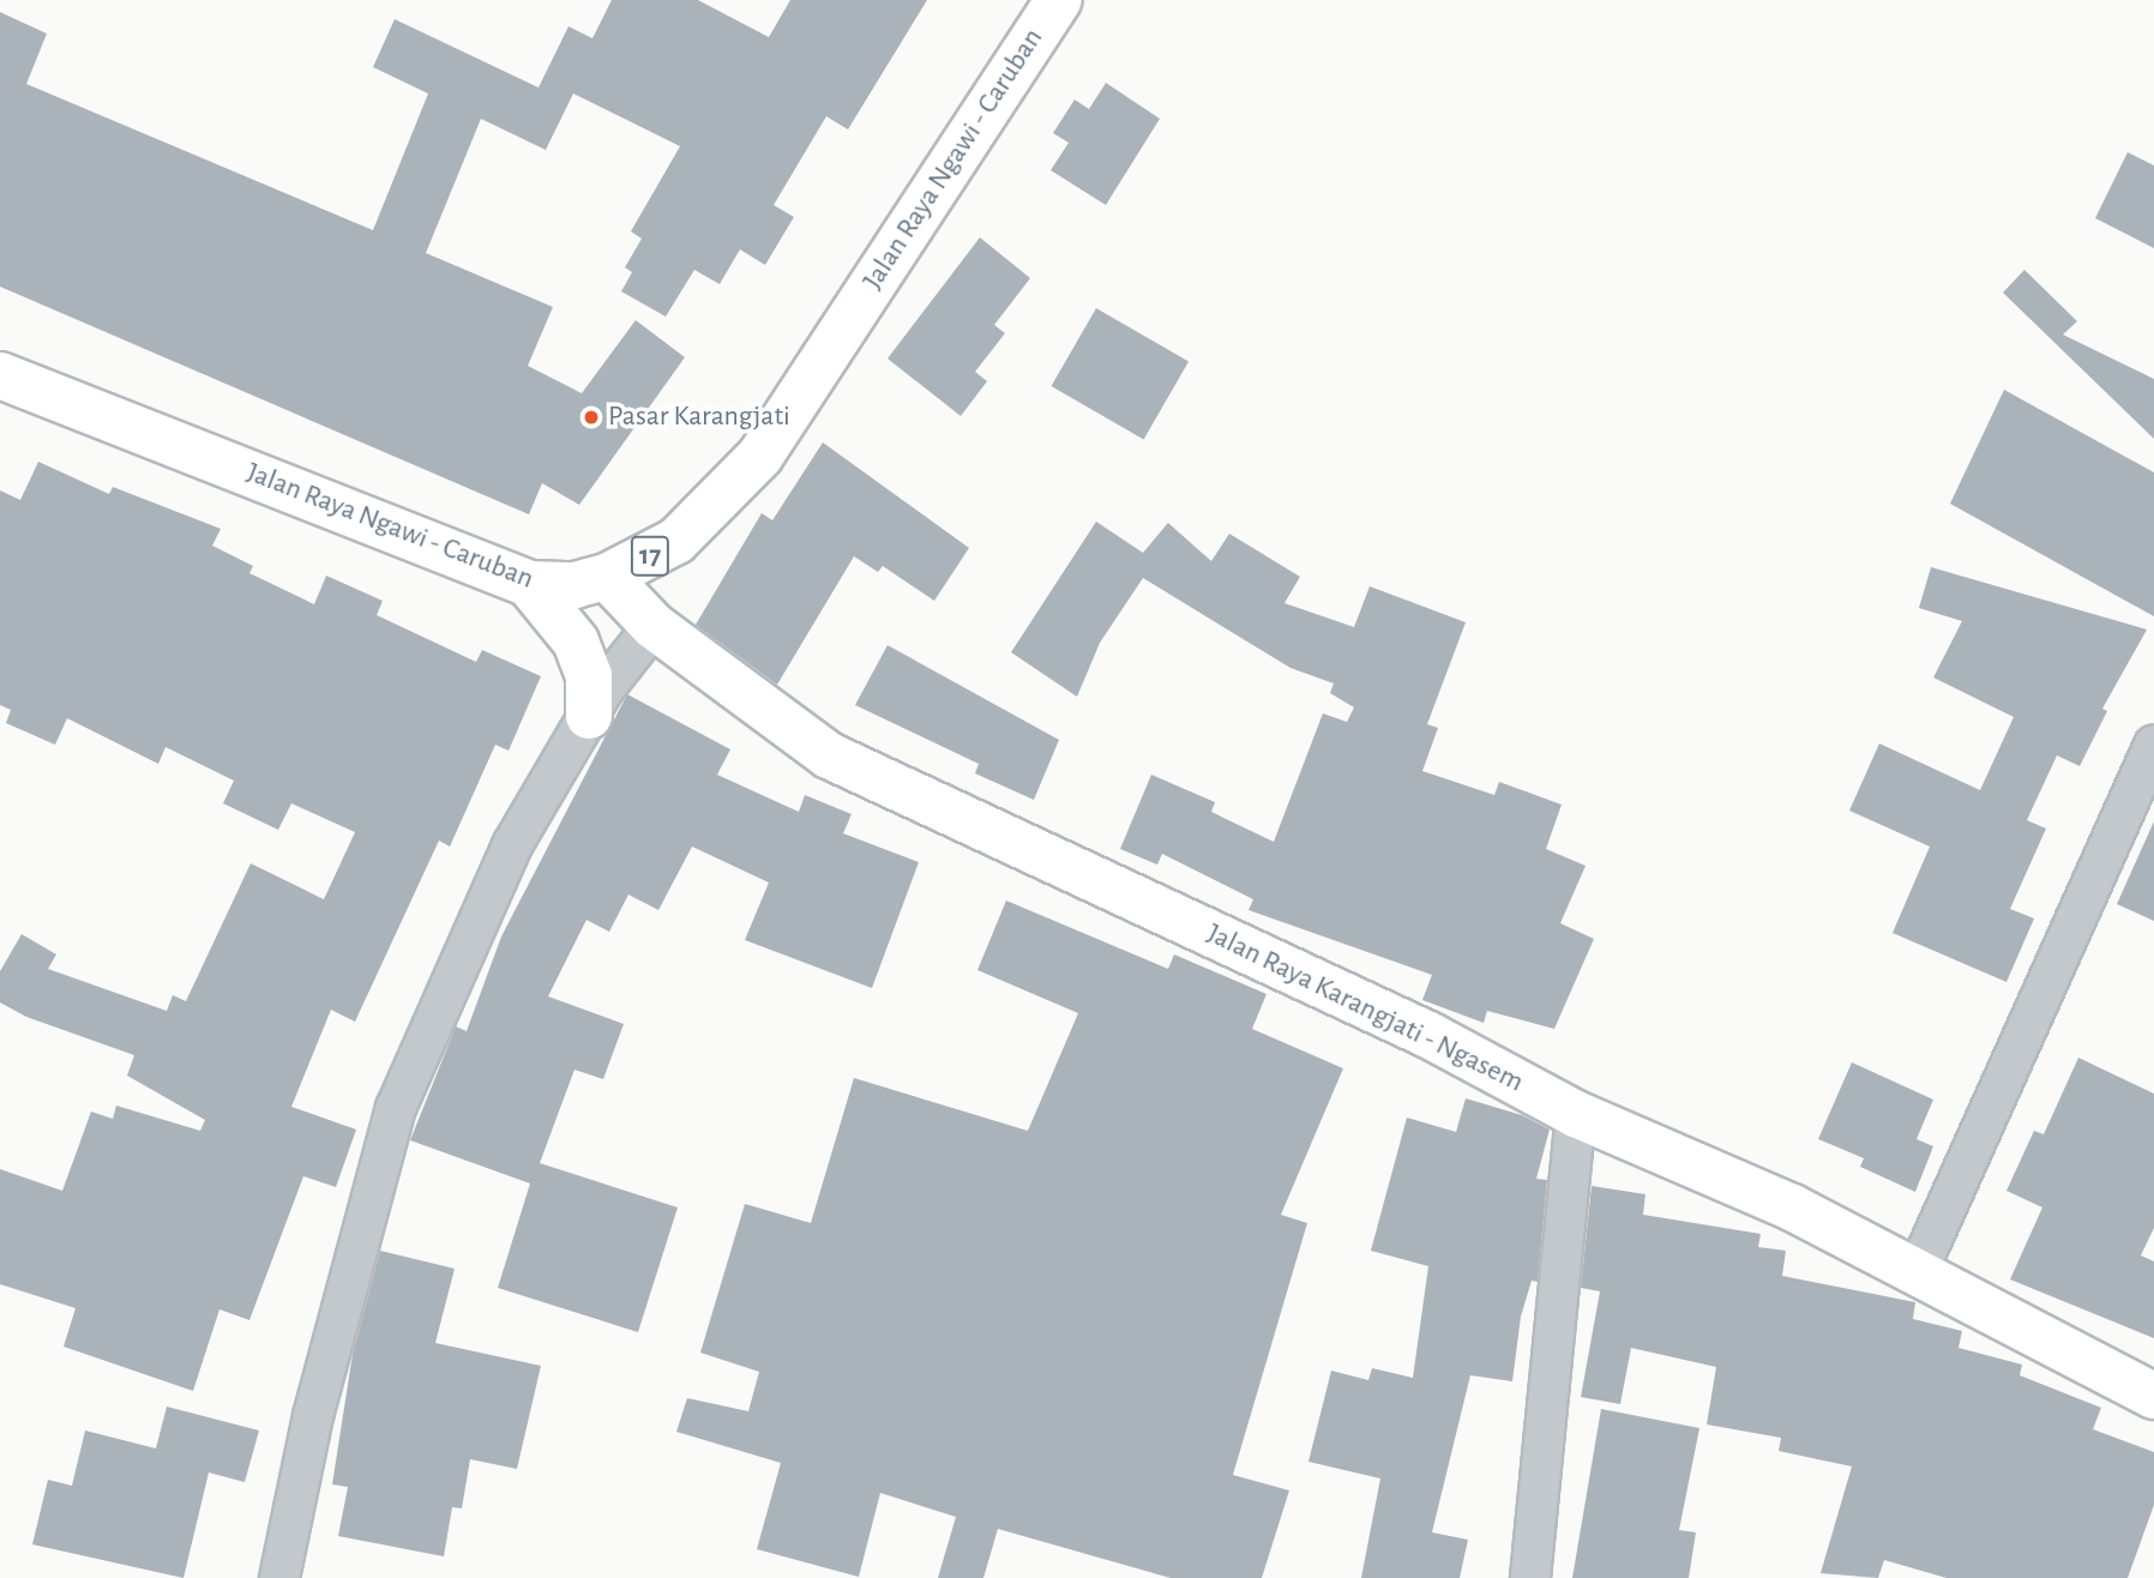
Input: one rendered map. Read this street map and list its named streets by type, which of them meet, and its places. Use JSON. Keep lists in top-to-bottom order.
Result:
{
  "streets": {
    "main road": ["Jalan Raya Ngawi - Caruban", "17", "Jalan Raya Karangjati - Ngasem"]
  },
  "crossings": [
    ["Jalan Raya Ngawi - Caruban", "Jalan Raya Karangjati - Ngasem"]
  ],
  "places": ["Pasar Karangjati"]
}
